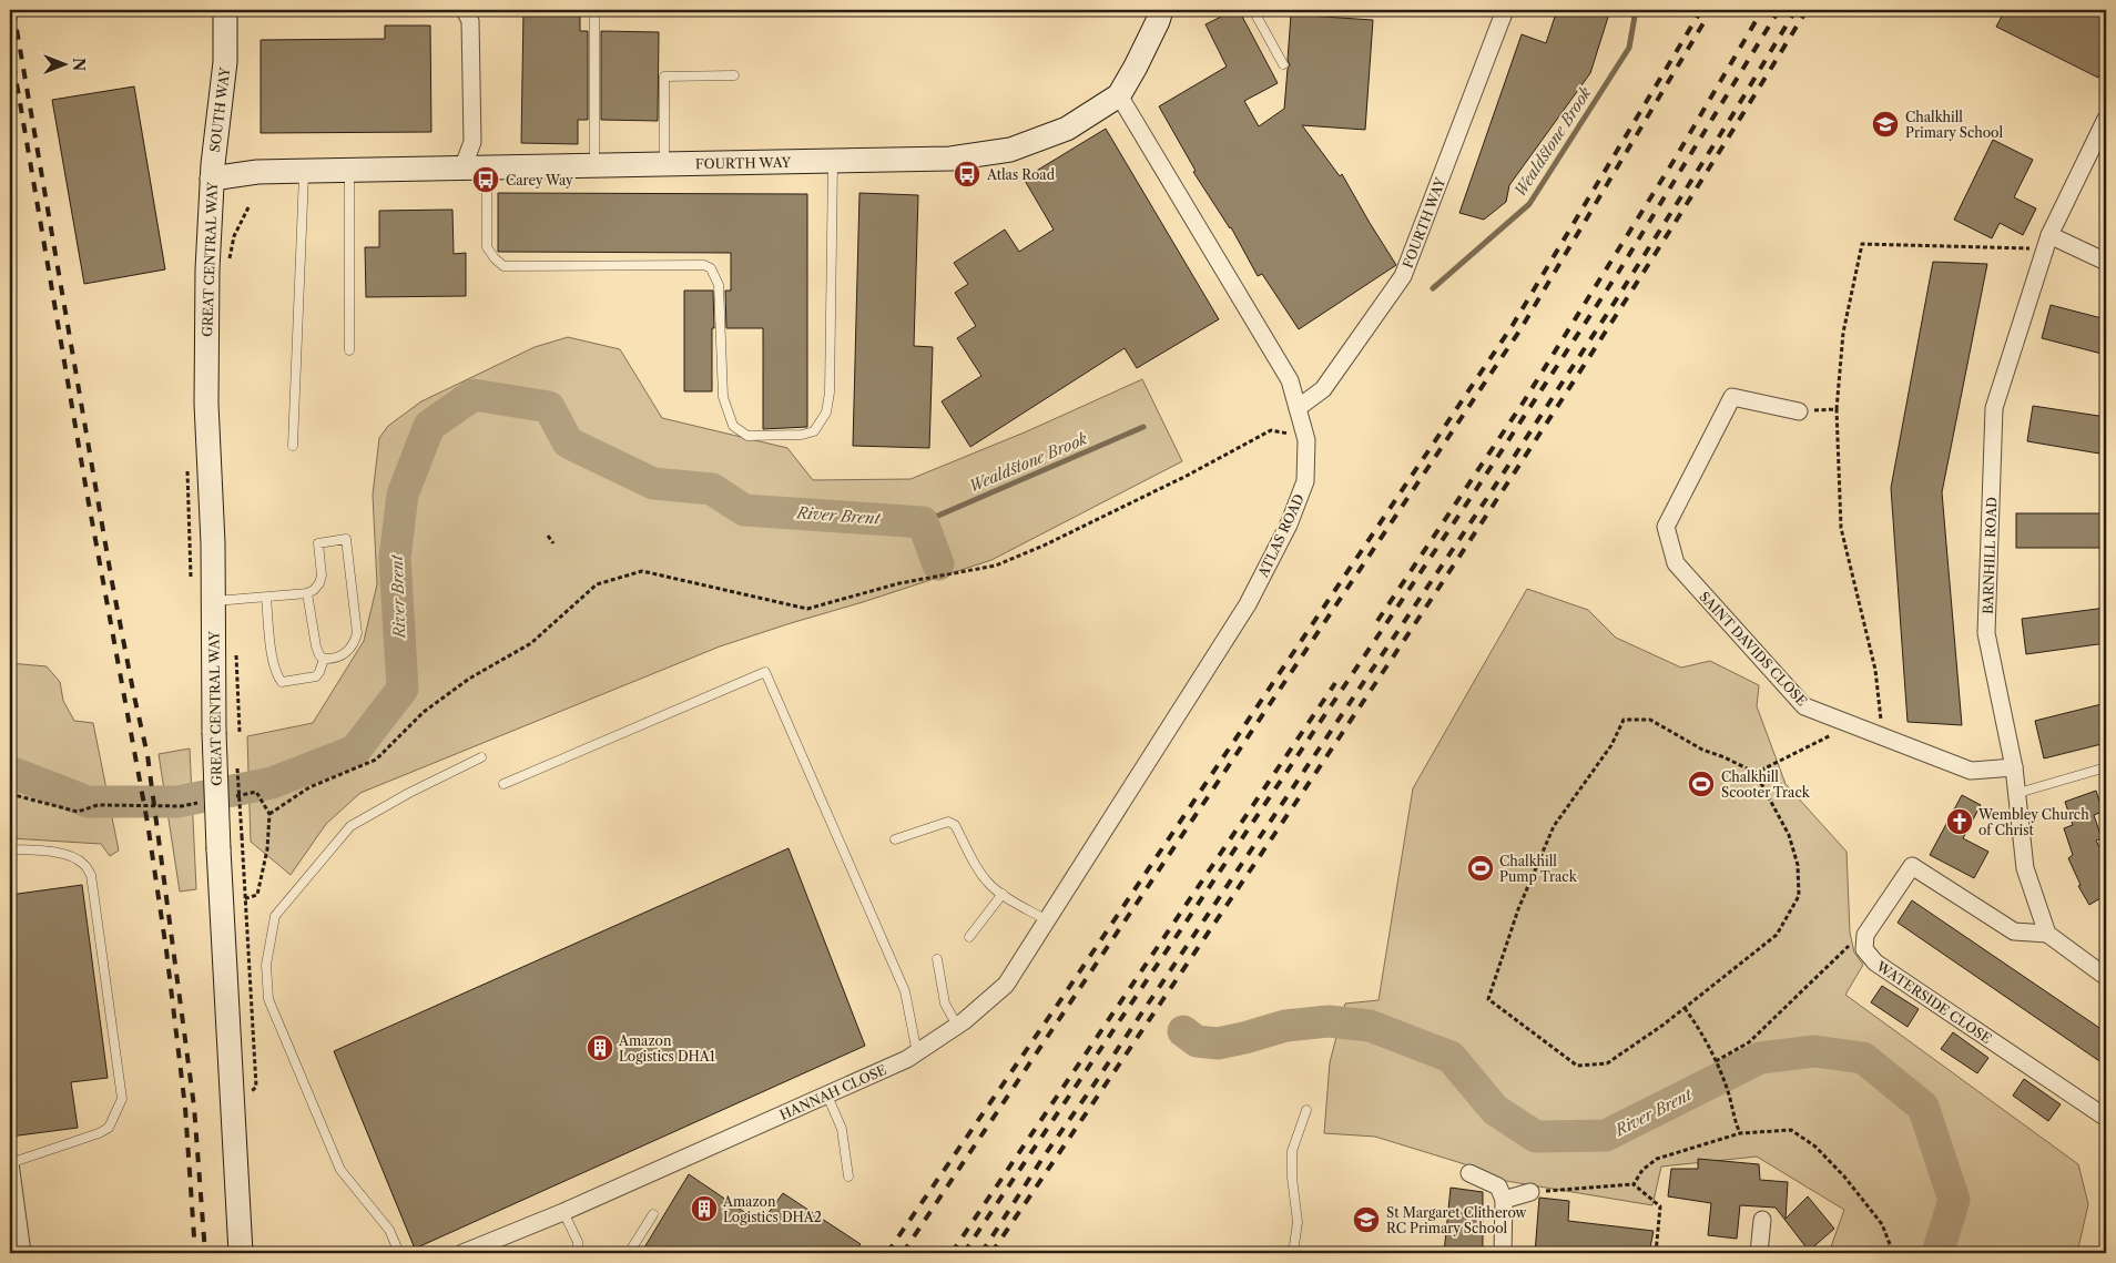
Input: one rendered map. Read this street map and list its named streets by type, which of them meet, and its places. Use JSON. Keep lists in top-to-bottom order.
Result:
{
  "streets": {
    "main road": ["SOUTH WAY", "FOURTH WAY", "GREAT CENTRAL WAY"],
    "street": [
      "ATLAS ROAD",
      "BARNHILL ROAD",
      "SAINT DAVIDS CLOSE",
      "WATERSIDE CLOSE",
      "HANNAH CLOSE"
    ]
  },
  "crossings": [
    ["SOUTH WAY", "FOURTH WAY"],
    ["SOUTH WAY", "GREAT CENTRAL WAY"],
    ["FOURTH WAY", "ATLAS ROAD"],
    ["ATLAS ROAD", "HANNAH CLOSE"],
    ["BARNHILL ROAD", "SAINT DAVIDS CLOSE"]
  ],
  "water": ["Wealdstone Brook", "River Brent"],
  "places": {
    "school or university": ["Chalkhill Primary School", "St Margaret Clitherow RC Primary School"],
    "bus stop": ["Atlas Road", "Carey Way"],
    "sports": ["Chalkhill Scooter Track", "Chalkhill Pump Track"],
    "church": ["Wembley Church of Christ"],
    "building": ["Amazon Logistics DHA1", "Amazon Logistics DHA2"]
  },
  "north": "right"
}
